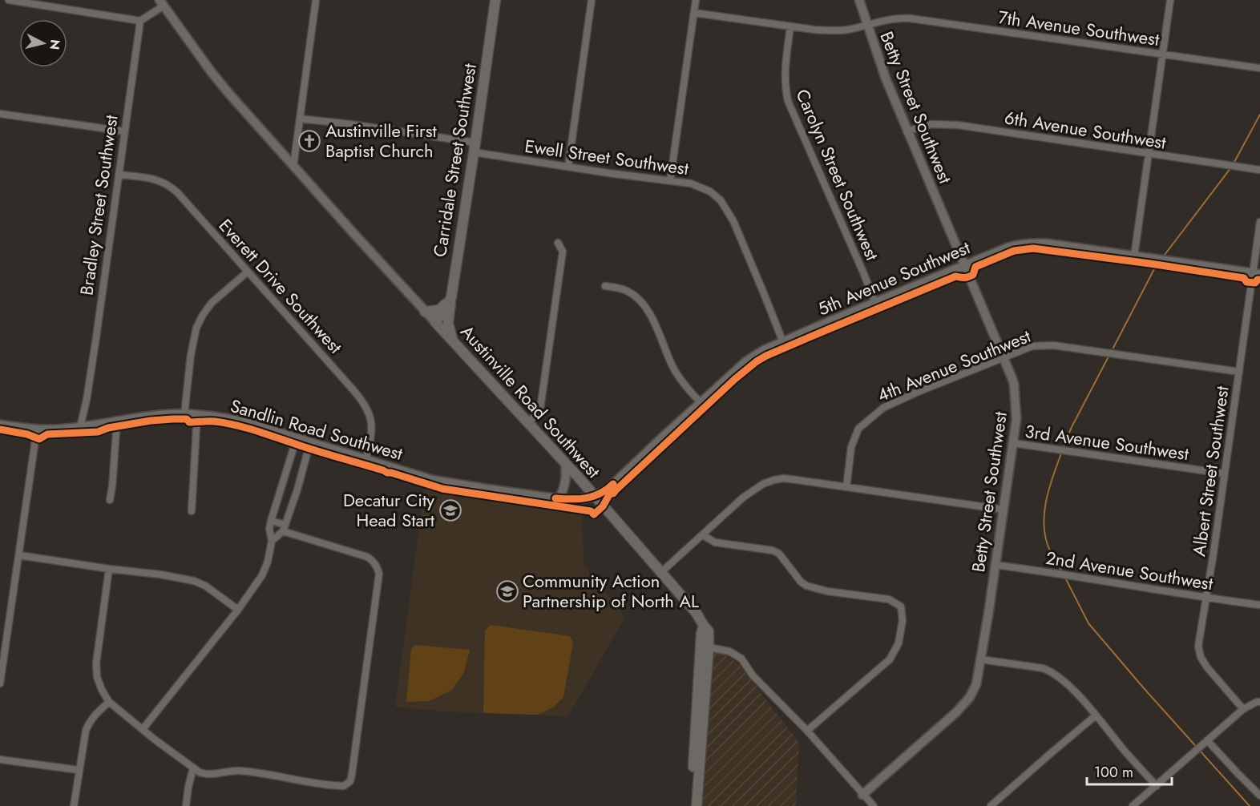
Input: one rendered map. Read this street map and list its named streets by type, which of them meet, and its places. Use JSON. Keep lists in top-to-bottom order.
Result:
{
  "streets": {
    "main road": ["Carridale Street Southwest", "Austinville Road Southwest"],
    "street": [
      "7th Avenue Southwest",
      "Betty Street Southwest",
      "6th Avenue Southwest",
      "Ewell Street Southwest",
      "Carolyn Street Southwest",
      "Bradley Street Southwest",
      "5th Avenue Southwest",
      "Everett Drive Southwest",
      "4th Avenue Southwest",
      "Sandlin Road Southwest",
      "3rd Avenue Southwest",
      "Albert Street Southwest",
      "2nd Avenue Southwest"
    ]
  },
  "crossings": [
    ["7th Avenue Southwest", "Betty Street Southwest"],
    ["7th Avenue Southwest", "Carolyn Street Southwest"],
    ["Betty Street Southwest", "6th Avenue Southwest"],
    ["Betty Street Southwest", "5th Avenue Southwest"],
    ["Betty Street Southwest", "4th Avenue Southwest"],
    ["Betty Street Southwest", "3rd Avenue Southwest"],
    ["Betty Street Southwest", "2nd Avenue Southwest"],
    ["Ewell Street Southwest", "Carridale Street Southwest"],
    ["Ewell Street Southwest", "5th Avenue Southwest"],
    ["Carridale Street Southwest", "Austinville Road Southwest"],
    ["Carolyn Street Southwest", "5th Avenue Southwest"],
    ["Bradley Street Southwest", "Everett Drive Southwest"],
    ["Bradley Street Southwest", "Sandlin Road Southwest"],
    ["5th Avenue Southwest", "Austinville Road Southwest"],
    ["5th Avenue Southwest", "Sandlin Road Southwest"],
    ["5th Avenue Southwest", "Albert Street Southwest"],
    ["Everett Drive Southwest", "Sandlin Road Southwest"],
    ["4th Avenue Southwest", "Albert Street Southwest"],
    ["Austinville Road Southwest", "Sandlin Road Southwest"],
    ["3rd Avenue Southwest", "Albert Street Southwest"],
    ["Albert Street Southwest", "2nd Avenue Southwest"]
  ],
  "places": {
    "church": ["Austinville First Baptist Church"],
    "school or university": ["Decatur City Head Start", "Community Action Partnership of North AL"]
  },
  "scale_bar": "100 m",
  "north": "right"
}
